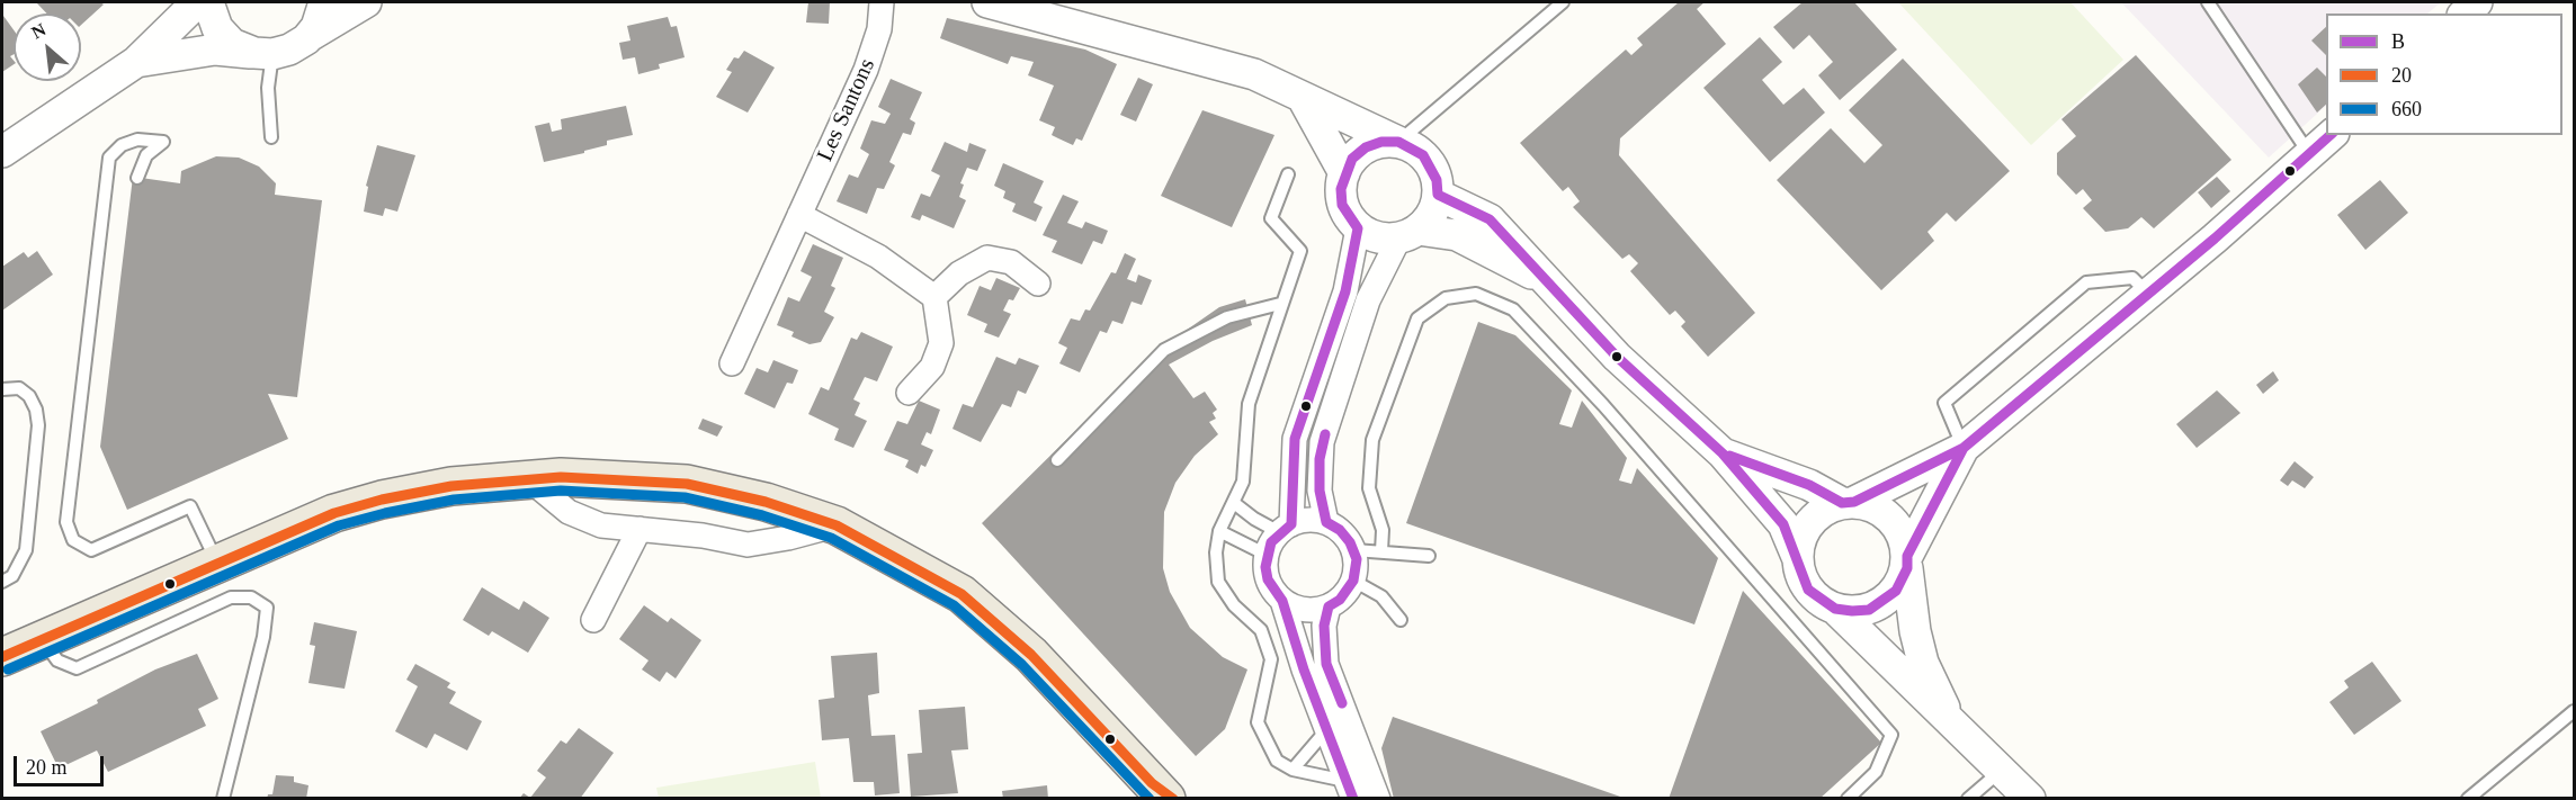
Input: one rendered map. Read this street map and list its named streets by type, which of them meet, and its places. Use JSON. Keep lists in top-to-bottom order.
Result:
{
  "streets": {
    "street": ["Les Santons"]
  },
  "lines": ["transit line B", "transit line 20", "transit line 660"],
  "legend": ["B", "20", "660"],
  "scale_bar": "20 m",
  "north": "top left"
}
